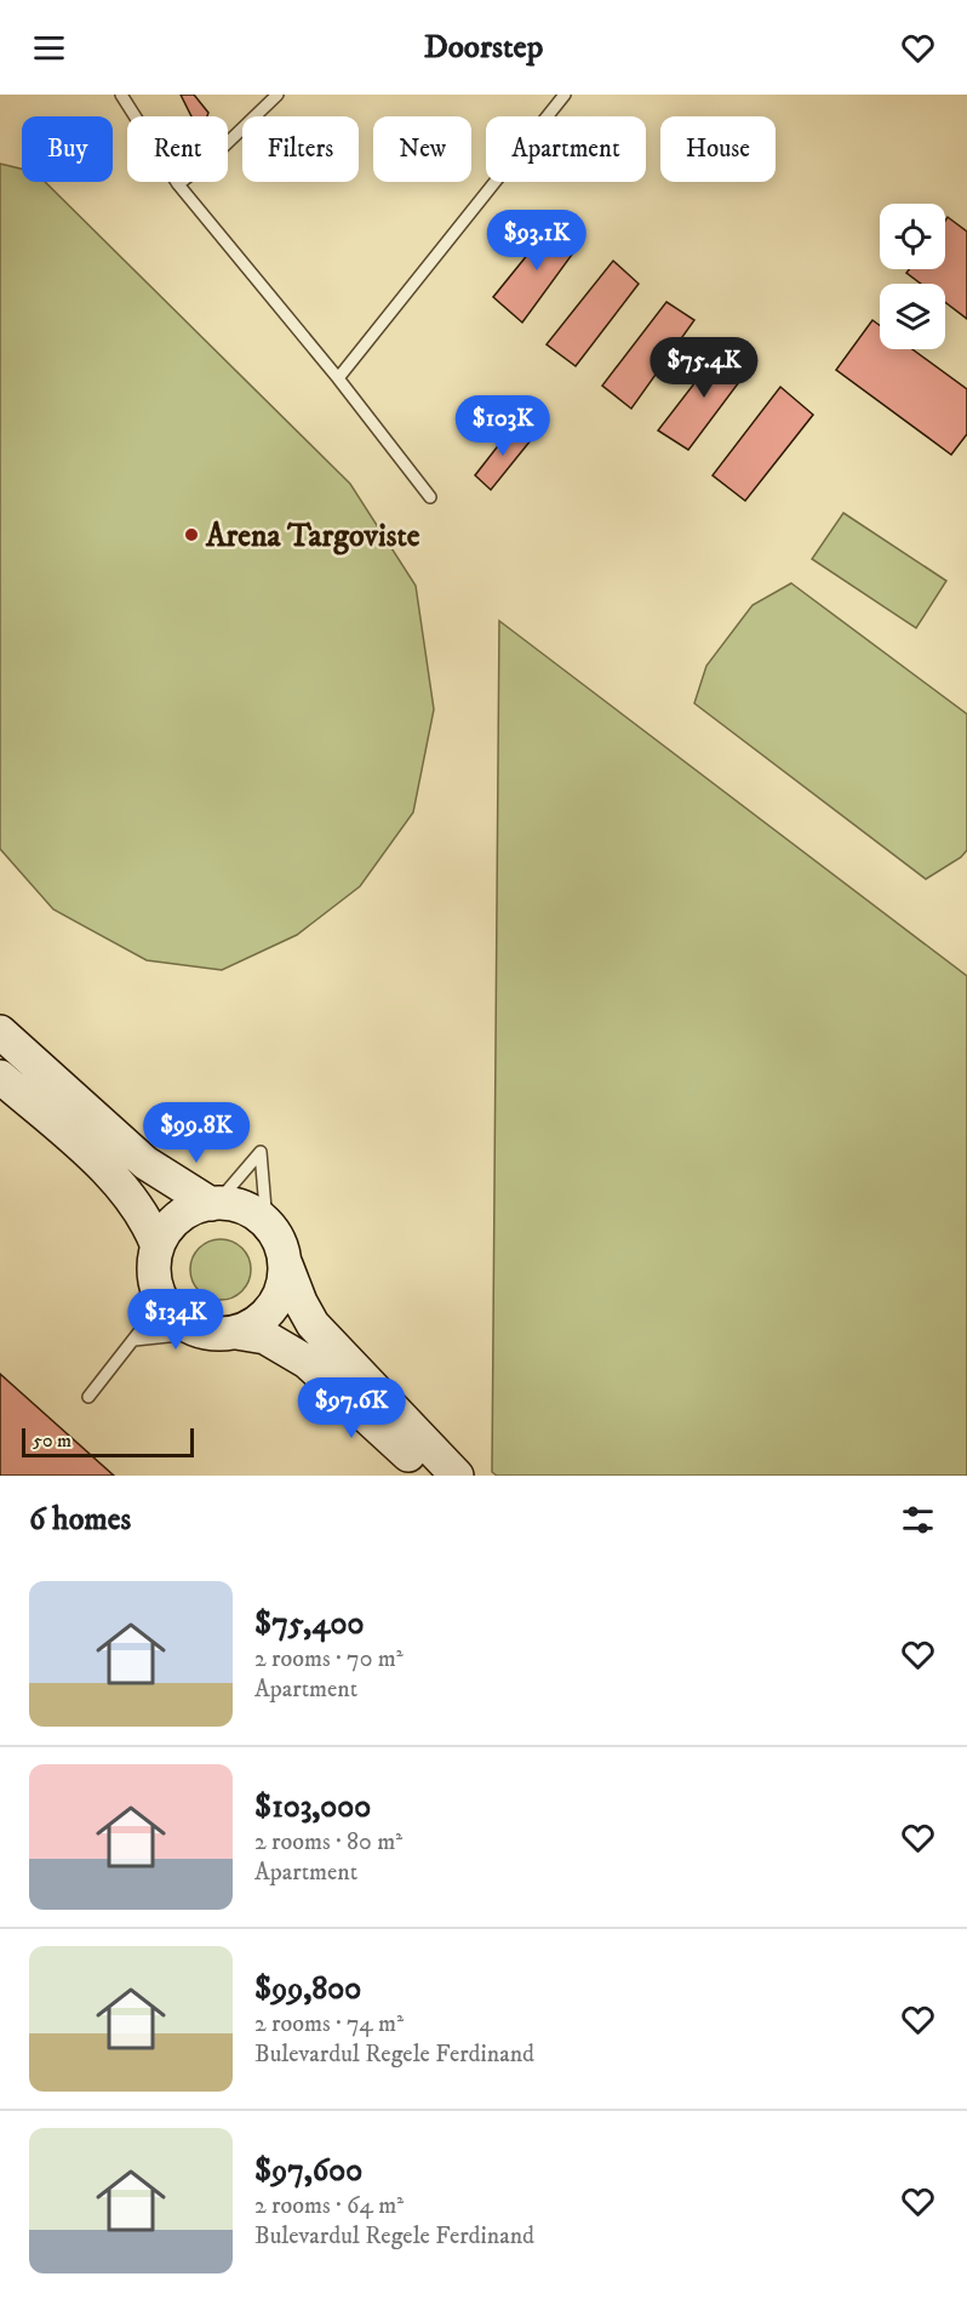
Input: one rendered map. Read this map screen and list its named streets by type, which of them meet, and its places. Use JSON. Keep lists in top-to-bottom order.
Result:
{
  "places": ["Arena Targoviste"],
  "scale_bar": "50 m",
  "page": {
    "header": "Doorstep",
    "chip": [
      "Buy",
      "Rent",
      "Filters",
      "New",
      "Apartment",
      "House"
    ],
    "price": [
      "$93.1K",
      "$75.4K",
      "$103K",
      "$99.8K",
      "$134K",
      "$97.6K"
    ],
    "scale": "50 m",
    "heading": "6 homes",
    "list": [
      {
        "name": "$75,400",
        "note": "2 rooms · 70 m² · Apartment"
      },
      {
        "name": "$103,000",
        "note": "2 rooms · 80 m² · Apartment"
      },
      {
        "name": "$99,800",
        "note": "2 rooms · 74 m² · Bulevardul Regele Ferdinand"
      },
      {
        "name": "$97,600",
        "note": "2 rooms · 64 m² · Bulevardul Regele Ferdinand"
      }
    ]
  }
}
